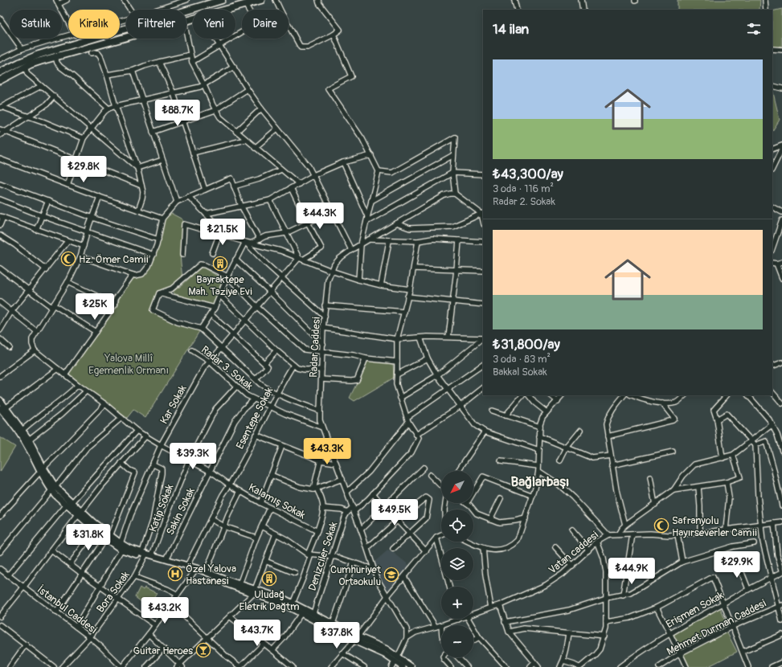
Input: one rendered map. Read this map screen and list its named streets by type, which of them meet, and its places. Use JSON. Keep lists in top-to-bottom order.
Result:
{
  "streets": {
    "street": [
      "Radar Caddesi",
      "Radar 3. Sokak",
      "Kar Sokak",
      "Esentepe Sokak",
      "Kalamış Sokak",
      "Katip Sokak",
      "Sakin Sokak",
      "Vatan caddesi",
      "Denizciler Sokak",
      "Bora Sokak",
      "İstanbul Caddesi",
      "Erişmen Sokak",
      "Mehmet Durman Caddesi"
    ]
  },
  "crossings": [
    ["Radar Caddesi", "Radar 3. Sokak"],
    ["Radar Caddesi", "Denizciler Sokak"],
    ["Radar 3. Sokak", "Kar Sokak"],
    ["Radar 3. Sokak", "Esentepe Sokak"],
    ["Radar 3. Sokak", "Katip Sokak"],
    ["Radar 3. Sokak", "Sakin Sokak"],
    ["Kar Sokak", "Kalamış Sokak"],
    ["Kar Sokak", "Bora Sokak"],
    ["Esentepe Sokak", "Kalamış Sokak"],
    ["Kalamış Sokak", "Katip Sokak"],
    ["Kalamış Sokak", "Sakin Sokak"],
    ["Bora Sokak", "İstanbul Caddesi"]
  ],
  "districts": ["Bağlarbaşı"],
  "parks": ["Yalova Millî Egemenlik Ormanı"],
  "places": {
    "mosque": ["Hz. Ömer Camii", "Safranyolu Hayırseverler Camii"],
    "building": ["Bayraktepe Mah. Taziye Evi", "Uludağ Eletrik Dağtm"],
    "hospital": ["Özel Yalova Hastanesi"],
    "school or university": ["Cumhuriyet Ortaokulu"],
    "bar": ["Guitar Heroes"]
  },
  "north": "bottom left",
  "page": {
    "chip": [
      "Satılık",
      "Kiralık",
      "Filtreler",
      "Yeni",
      "Daire"
    ],
    "heading": "14 ilan",
    "list": [
      {
        "name": "₺43,300/ay",
        "note": "3 oda · 116 m² · Radar 2. Sokak"
      },
      {
        "name": "₺31,800/ay",
        "note": "3 oda · 83 m² · Bakkal Sokak"
      }
    ],
    "price": [
      "₺88.7K",
      "₺29.8K",
      "₺44.3K",
      "₺21.5K",
      "₺25K",
      "₺43.3K",
      "₺39.3K",
      "₺49.5K",
      "₺31.8K",
      "₺29.9K",
      "₺44.9K",
      "₺43.2K",
      "₺43.7K",
      "₺37.8K"
    ],
    "map_buttons": ["+", "−"]
  }
}
